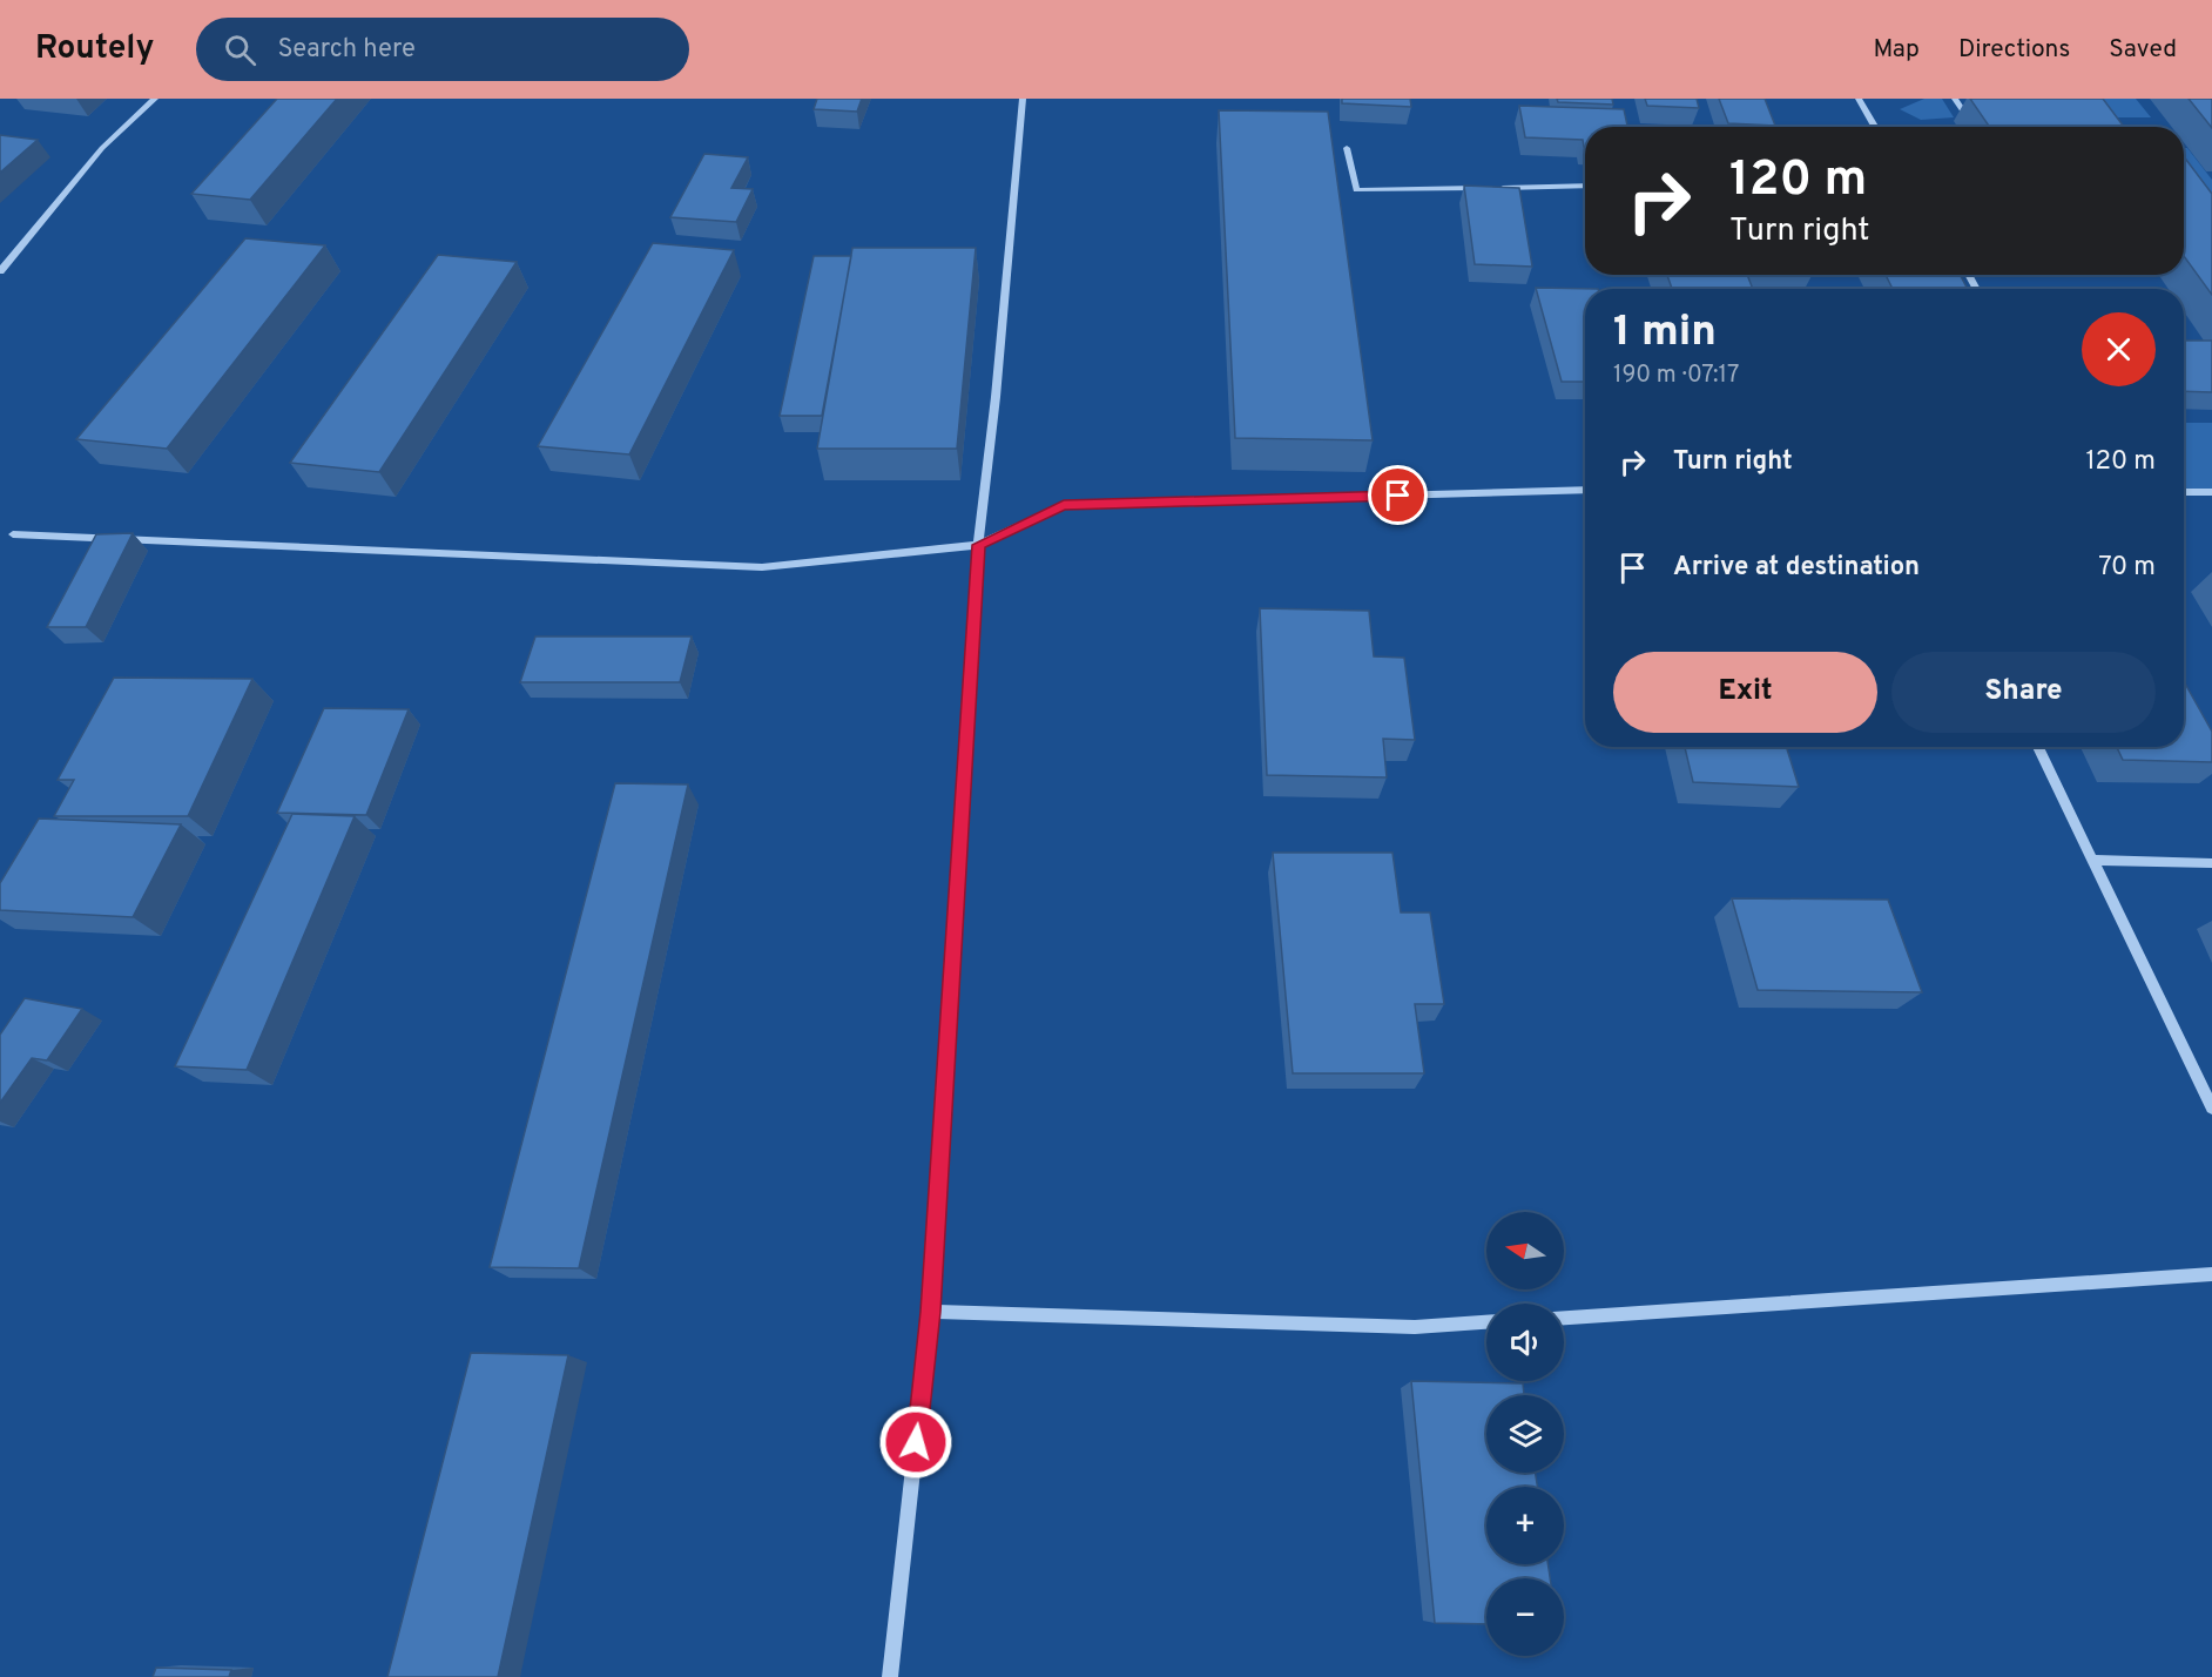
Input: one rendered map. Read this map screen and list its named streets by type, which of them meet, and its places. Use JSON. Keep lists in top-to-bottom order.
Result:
{
  "north": "left",
  "page": {
    "header": "Routely",
    "search": "Search here",
    "nav": ["Map", "Directions", "Saved"],
    "turn": ["120 m", "Turn right"],
    "heading": ["1 min", "190 m · 07:17"],
    "list": [
      {
        "name": "Turn right",
        "value": "120 m"
      },
      {
        "name": "Arrive at destination",
        "value": "70 m"
      }
    ],
    "buttons": ["Exit", "Share"],
    "map_buttons": ["+", "−"]
  }
}
